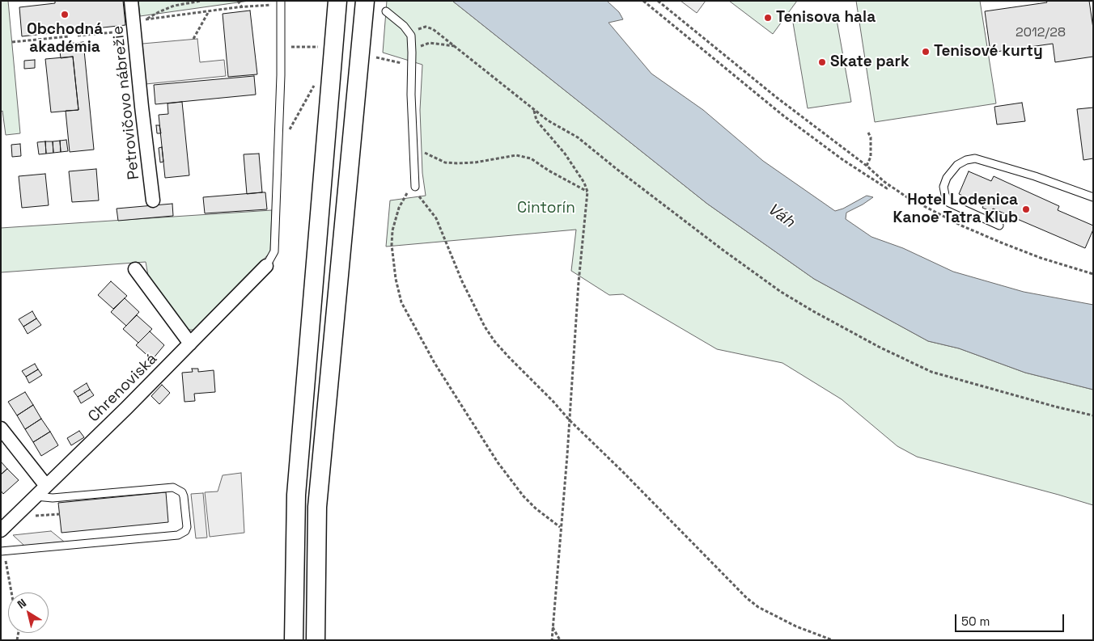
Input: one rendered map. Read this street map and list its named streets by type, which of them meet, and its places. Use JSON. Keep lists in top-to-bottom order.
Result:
{
  "streets": {
    "street": ["Petrovičovo nábrežie", "Chrenoviská"]
  },
  "water": ["Váh"],
  "parks": ["Cintorín"],
  "places": [
    "Obchodná akadémia",
    "Tenisova hala",
    "Tenisové kurty",
    "Skate park",
    "Hotel Lodenica Kanoe Tatra Klub"
  ],
  "house_numbers": ["2012/28"],
  "scale_bar": "50 m",
  "north": "top left"
}
